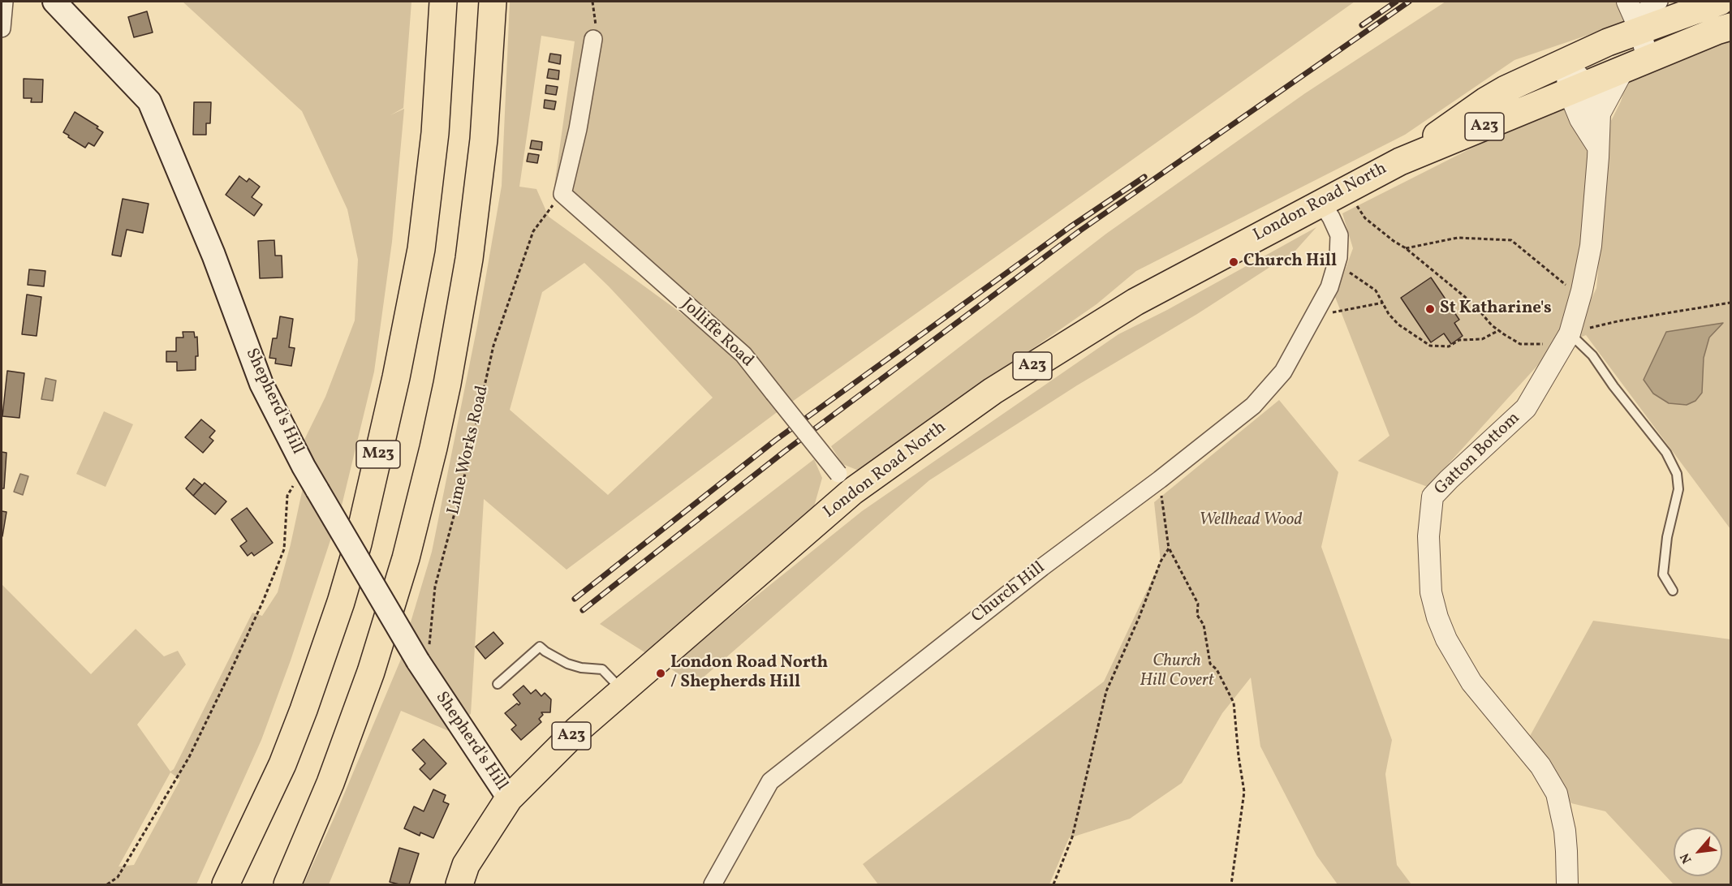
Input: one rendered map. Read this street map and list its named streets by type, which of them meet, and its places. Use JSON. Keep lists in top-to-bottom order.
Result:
{
  "streets": {
    "main road": [
      "A23",
      "London Road North",
      "Shepherd's Hill",
      "M23"
    ],
    "street": ["Jolliffe Road", "Gatton Bottom", "Church Hill"],
    "path": ["Lime Works Road"]
  },
  "crossings": [
    ["London Road North", "Jolliffe Road"],
    ["London Road North", "Shepherd's Hill"],
    ["London Road North", "Church Hill"],
    ["Jolliffe Road", "Lime Works Road"],
    ["Shepherd's Hill", "Lime Works Road"]
  ],
  "parks": ["Wellhead Wood", "Church Hill Covert"],
  "places": ["Church Hill", "St Katharine's", "London Road North / Shepherds Hill"],
  "north": "bottom left"
}
